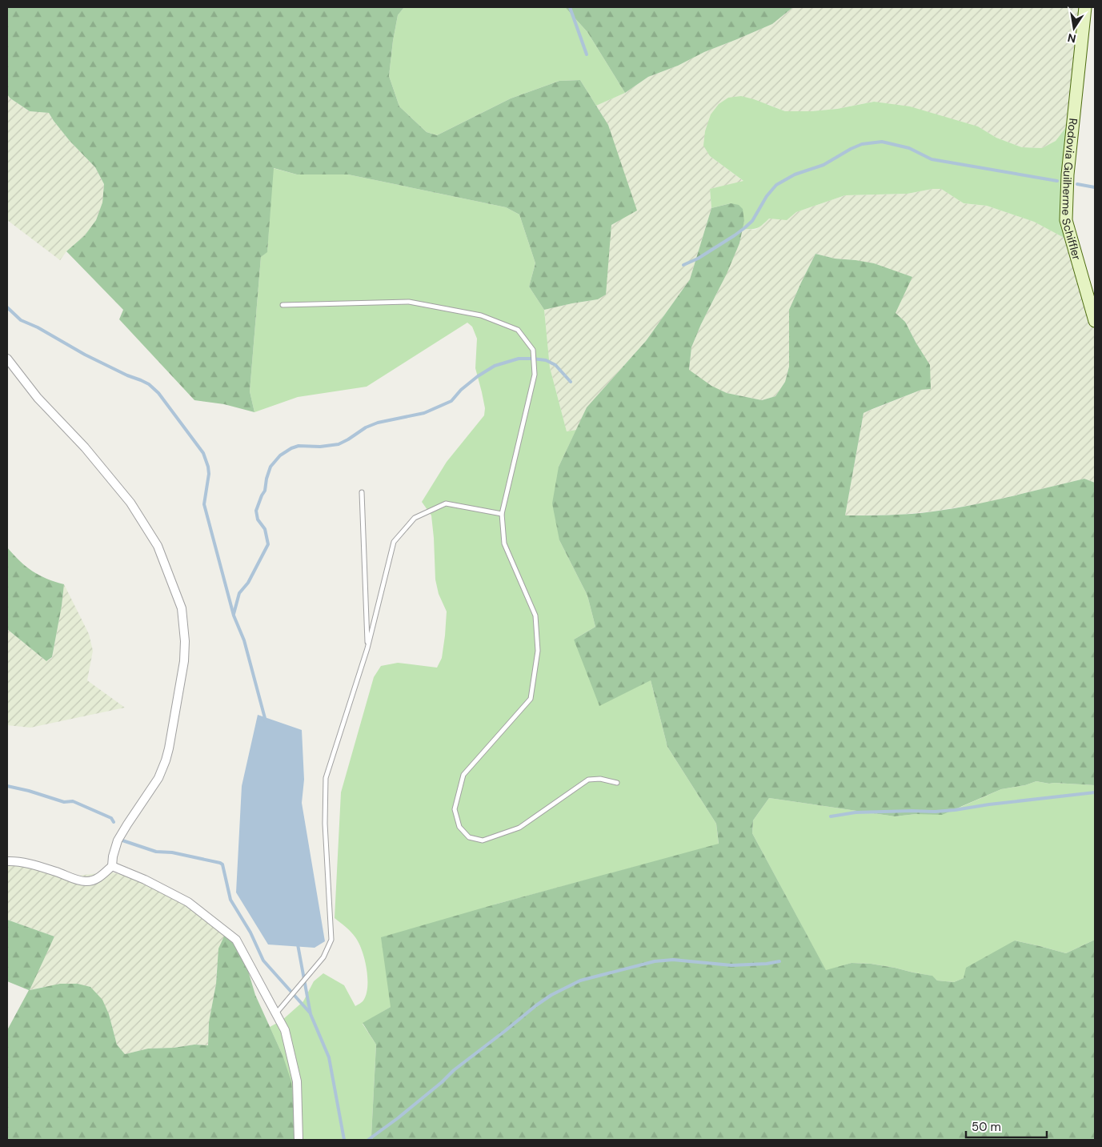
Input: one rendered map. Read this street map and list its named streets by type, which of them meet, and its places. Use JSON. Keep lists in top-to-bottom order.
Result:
{
  "streets": {
    "street": ["Rodovia Guilherme Schiffler"]
  },
  "scale_bar": "50 m",
  "north": "bottom"
}
